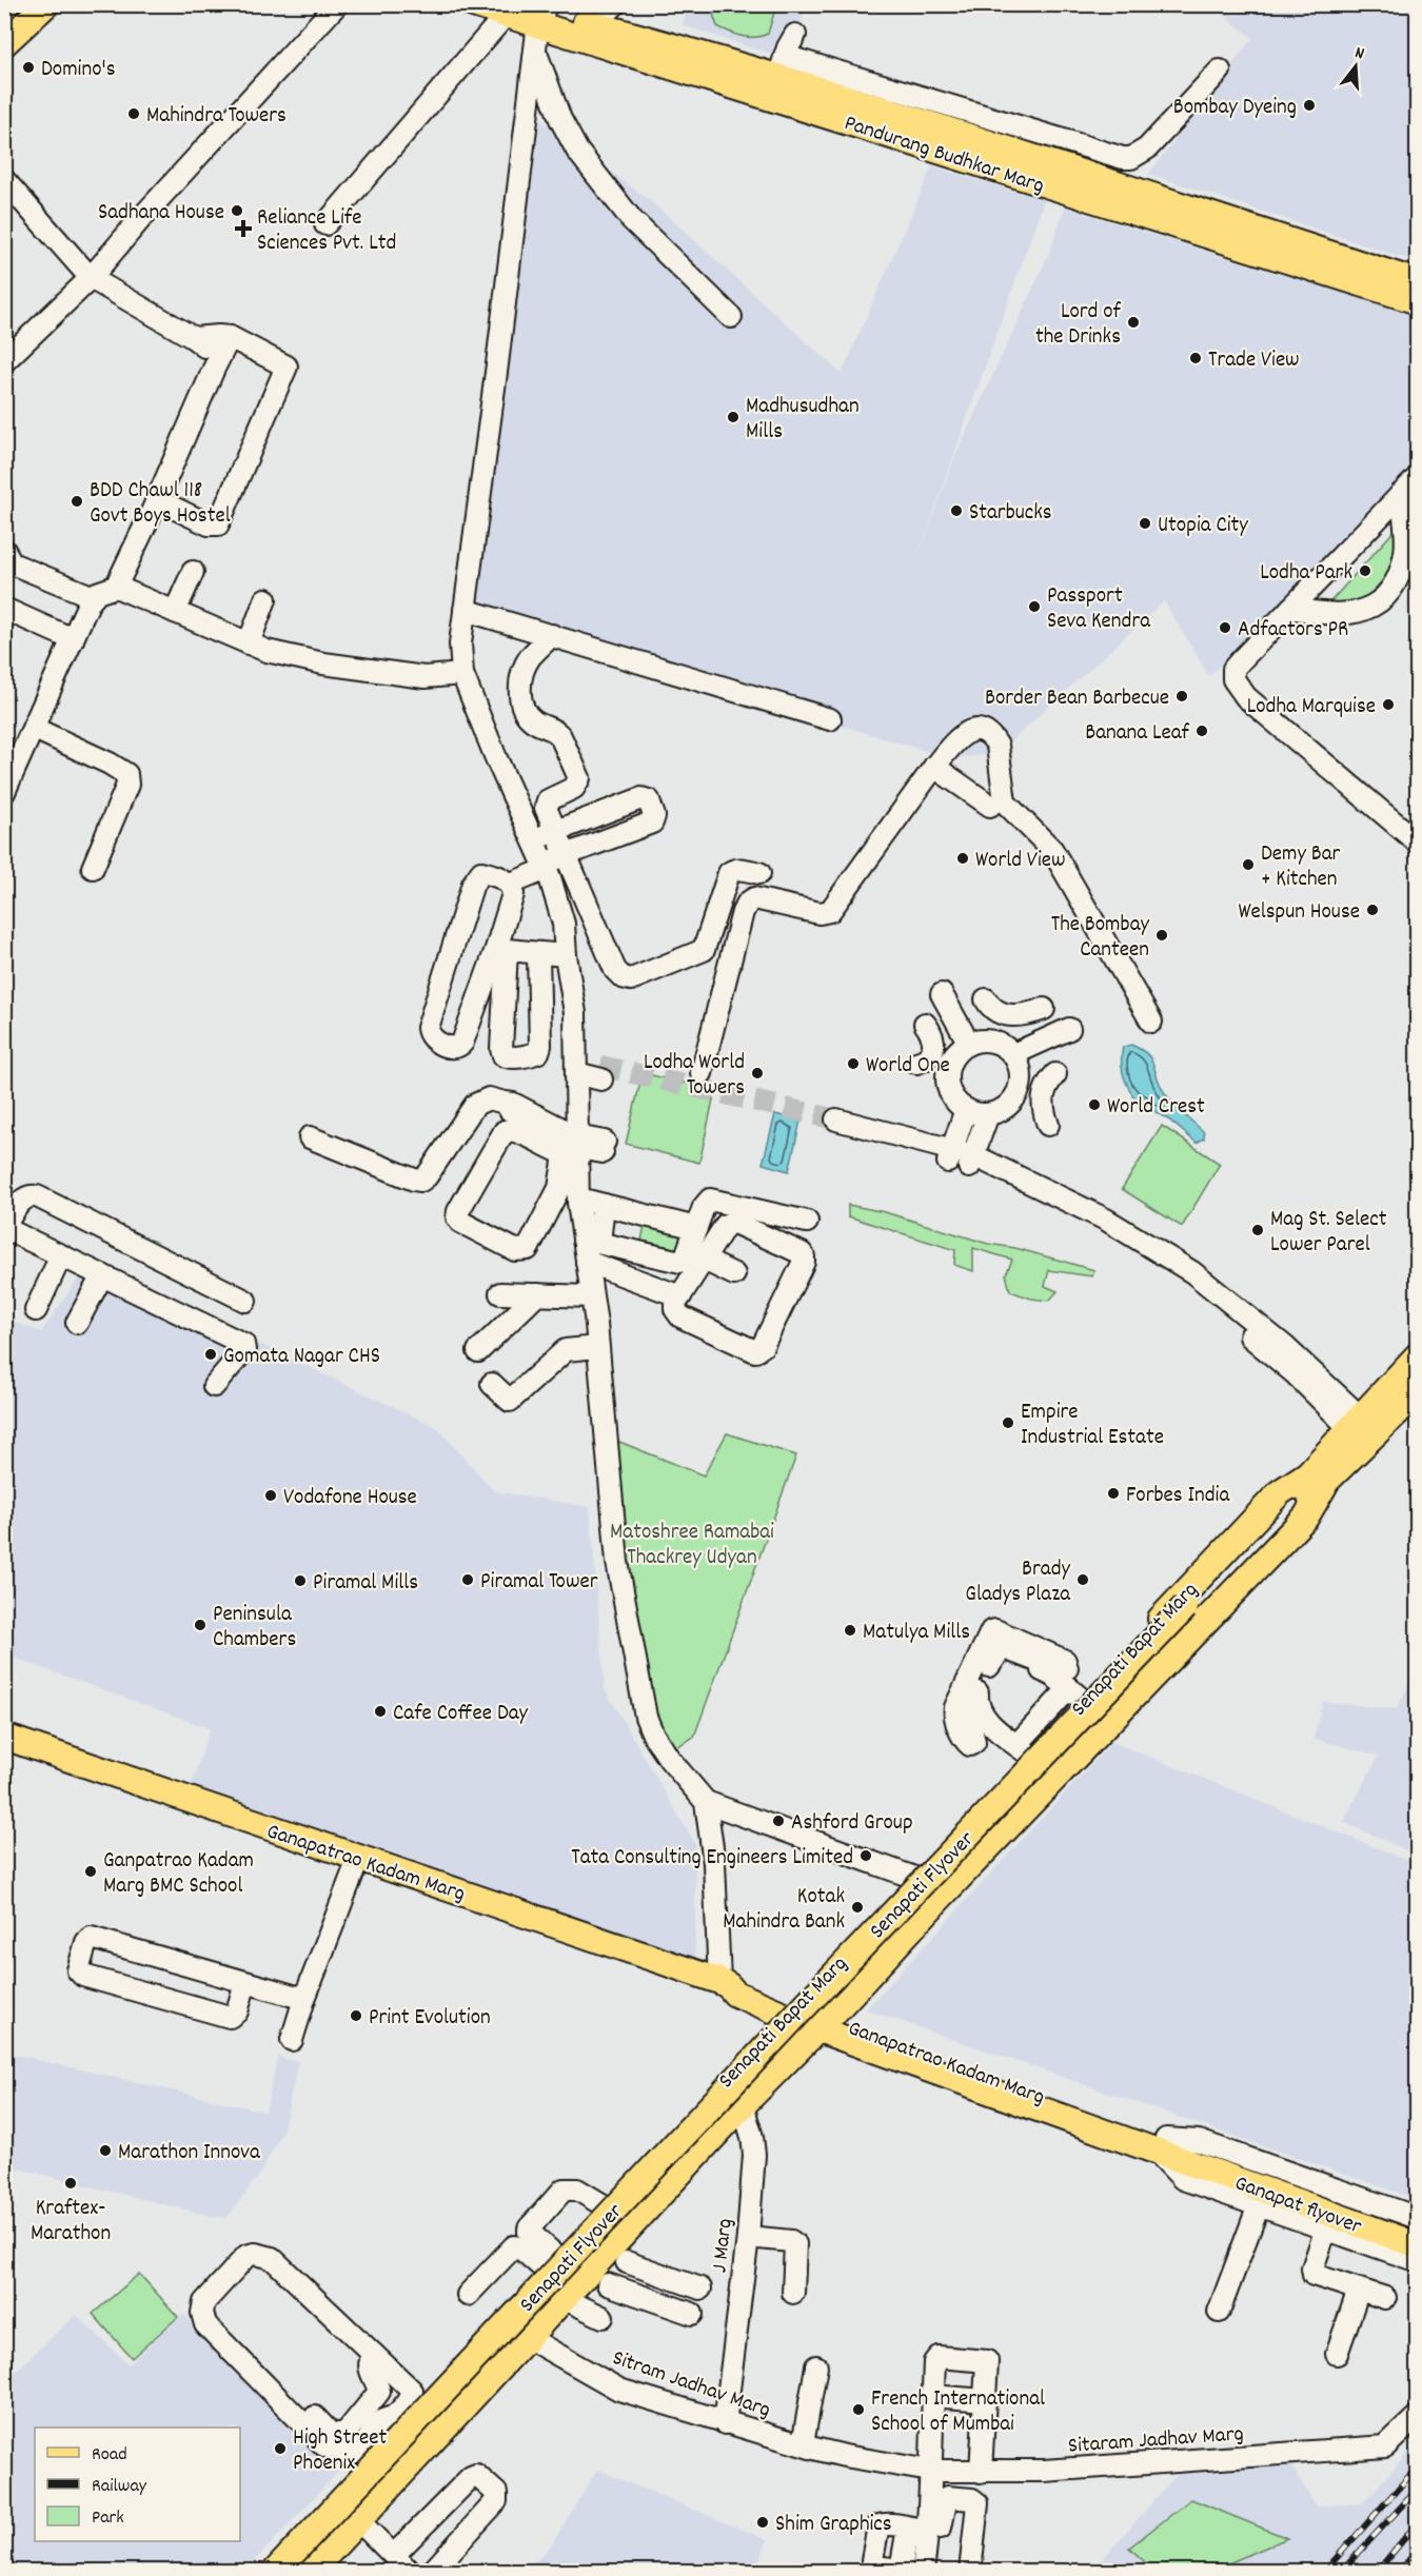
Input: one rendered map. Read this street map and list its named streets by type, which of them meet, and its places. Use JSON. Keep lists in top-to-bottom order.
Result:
{
  "streets": {
    "main road": [
      "Pandurang Budhkar Marg",
      "Senapati Bapat Marg",
      "Ganapatrao Kadam Marg",
      "Senapati Flyover",
      "Ganapat flyover"
    ],
    "street": ["J Marg", "Sitram Jadhav Marg", "Sitaram Jadhav Marg"]
  },
  "crossings": [
    ["Senapati Bapat Marg", "Ganapatrao Kadam Marg"],
    ["Senapati Bapat Marg", "Senapati Flyover"],
    ["Senapati Bapat Marg", "J Marg"],
    ["Senapati Bapat Marg", "Sitram Jadhav Marg"],
    ["Ganapatrao Kadam Marg", "Ganapat flyover"],
    ["J Marg", "Sitram Jadhav Marg"],
    ["Sitram Jadhav Marg", "Sitaram Jadhav Marg"]
  ],
  "parks": ["Matoshree Ramabai Thackrey Udyan"],
  "places": {
    "other": [
      "Domino's",
      "Bombay Dyeing",
      "Mahindra Towers",
      "Sadhana House",
      "Lord of the Drinks",
      "Trade View",
      "Madhusudhan Mills",
      "BDD Chawl 118 Govt Boys Hostel",
      "Starbucks",
      "Utopia City",
      "Lodha Park",
      "Passport Seva Kendra",
      "Adfactors PR",
      "Border Bean Barbecue",
      "Lodha Marquise",
      "Banana Leaf",
      "World View",
      "Demy Bar + Kitchen",
      "Welspun House",
      "The Bombay Canteen",
      "World One",
      "Lodha World Towers",
      "World Crest",
      "Mag St. Select Lower Parel",
      "Gomata Nagar CHS",
      "Empire Industrial Estate",
      "Forbes India",
      "Vodafone House",
      "Piramal Tower",
      "Brady Gladys Plaza",
      "Piramal Mills",
      "Peninsula Chambers",
      "Matulya Mills",
      "Cafe Coffee Day",
      "Ashford Group",
      "Tata Consulting Engineers Limited",
      "Ganpatrao Kadam Marg BMC School",
      "Kotak Mahindra Bank",
      "Print Evolution",
      "Marathon Innova",
      "Kraftex- Marathon",
      "French International School of Mumbai",
      "High Street Phoenix",
      "Shim Graphics"
    ],
    "health": ["Reliance Life Sciences Pvt. Ltd"]
  },
  "legend": ["Road", "Railway", "Park"],
  "north": "top"
}
